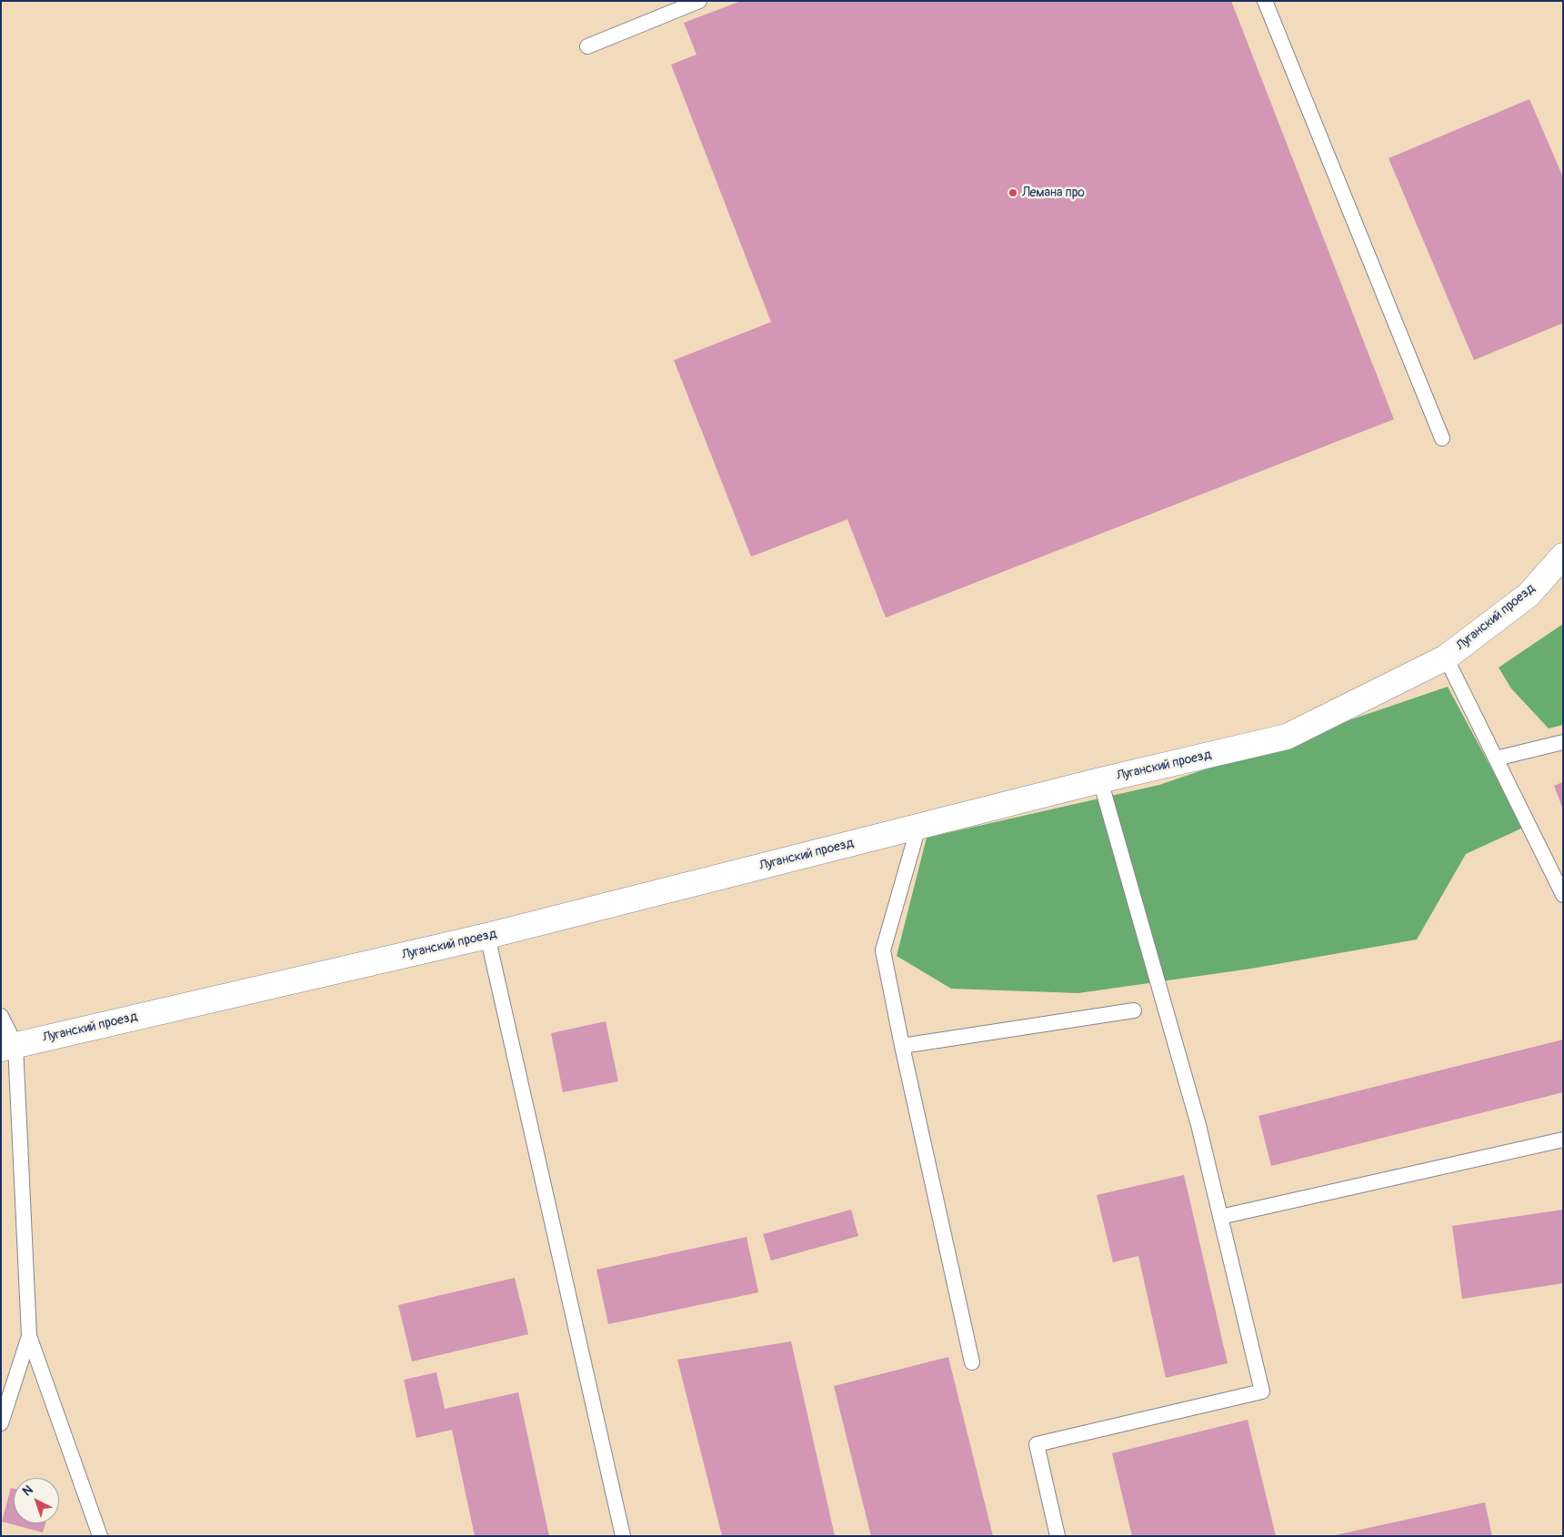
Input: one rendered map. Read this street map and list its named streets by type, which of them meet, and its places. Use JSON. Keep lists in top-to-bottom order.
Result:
{
  "streets": {
    "street": ["Луганский проезд"]
  },
  "places": ["Лемана про"],
  "north": "top left"
}
